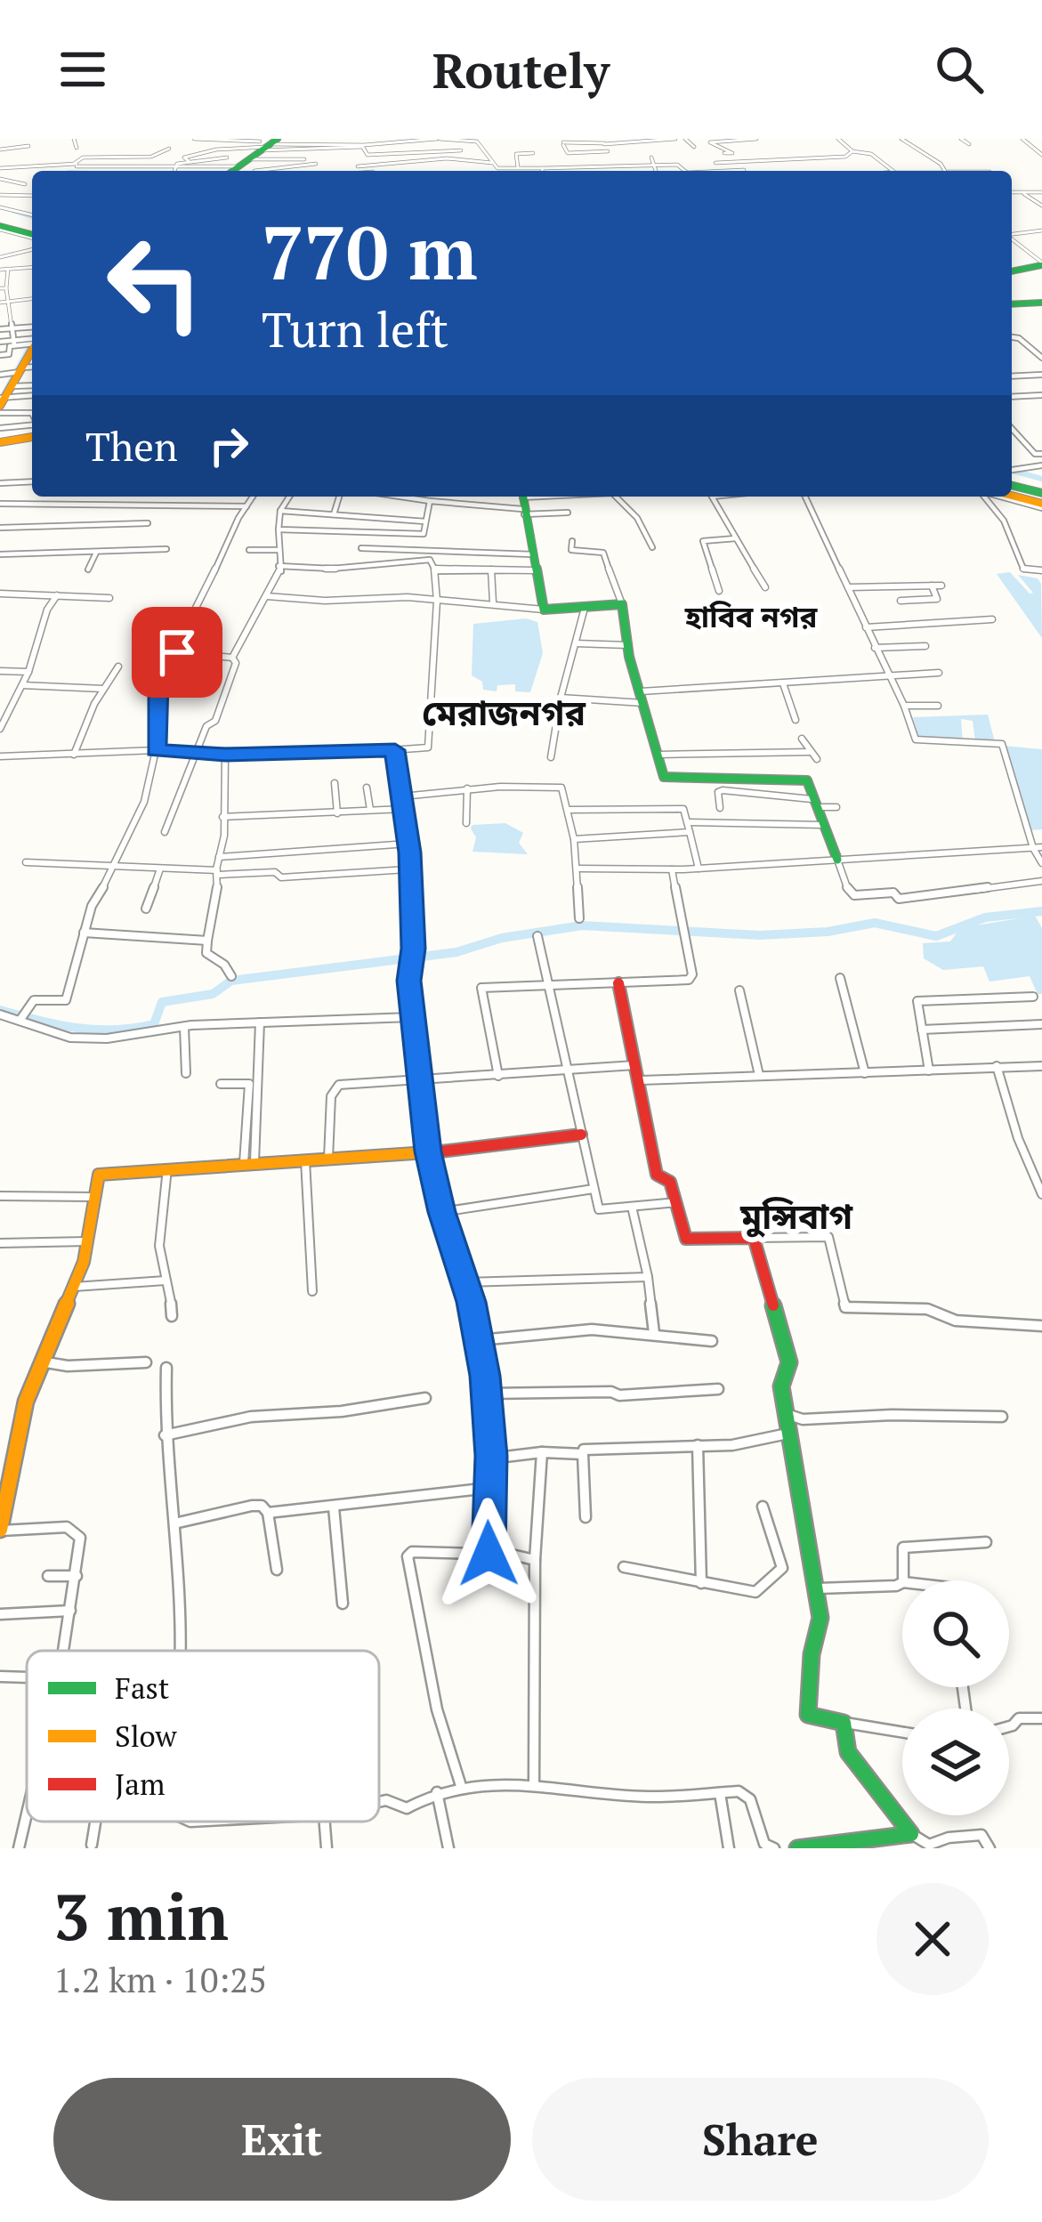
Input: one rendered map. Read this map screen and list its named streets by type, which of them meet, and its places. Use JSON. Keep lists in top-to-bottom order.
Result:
{
  "districts": ["হাবিব নগর", "মেরাজনগর", "মুন্সিবাগ"],
  "legend": ["Fast", "Slow", "Jam"],
  "page": {
    "header": "Routely",
    "turn": ["770 m", "Turn left"],
    "then": "Then",
    "heading": ["3 min", "1.2 km · 10:25"],
    "buttons": ["Exit", "Share"]
  }
}
